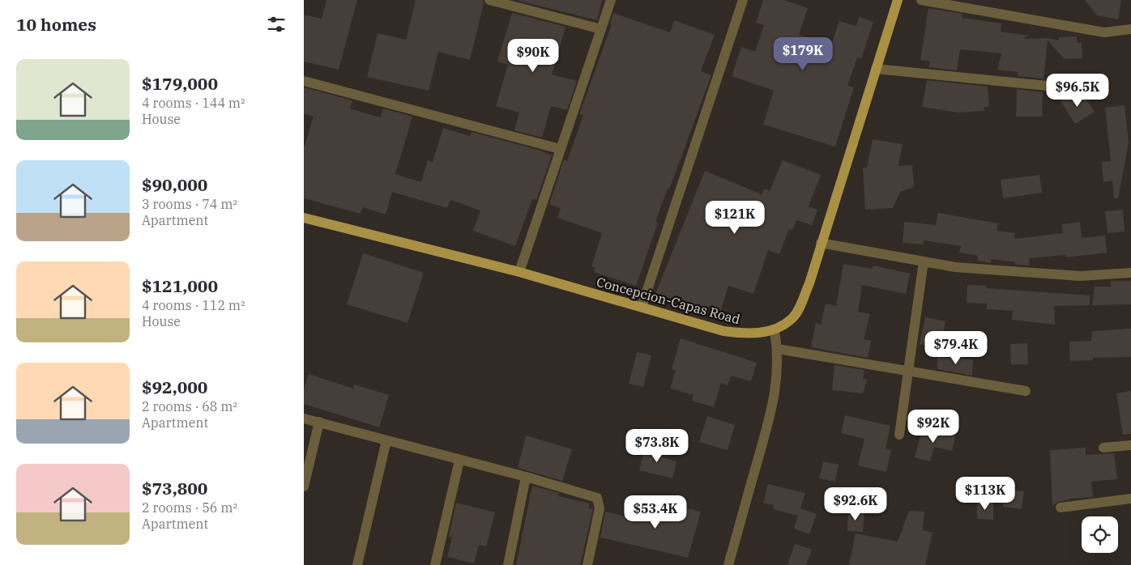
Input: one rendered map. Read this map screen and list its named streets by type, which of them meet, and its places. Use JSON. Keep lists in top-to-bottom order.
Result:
{
  "streets": {
    "main road": ["Concepcion-Capas Road"]
  },
  "page": {
    "heading": "10 homes",
    "price": [
      "$179K",
      "$90K",
      "$96.5K",
      "$121K",
      "$79.4K",
      "$92K",
      "$73.8K",
      "$113K",
      "$92.6K",
      "$53.4K"
    ],
    "list": [
      {
        "name": "$179,000",
        "note": "4 rooms · 144 m² · House"
      },
      {
        "name": "$90,000",
        "note": "3 rooms · 74 m² · Apartment"
      },
      {
        "name": "$121,000",
        "note": "4 rooms · 112 m² · House"
      },
      {
        "name": "$92,000",
        "note": "2 rooms · 68 m² · Apartment"
      },
      {
        "name": "$73,800",
        "note": "2 rooms · 56 m² · Apartment"
      }
    ]
  }
}
